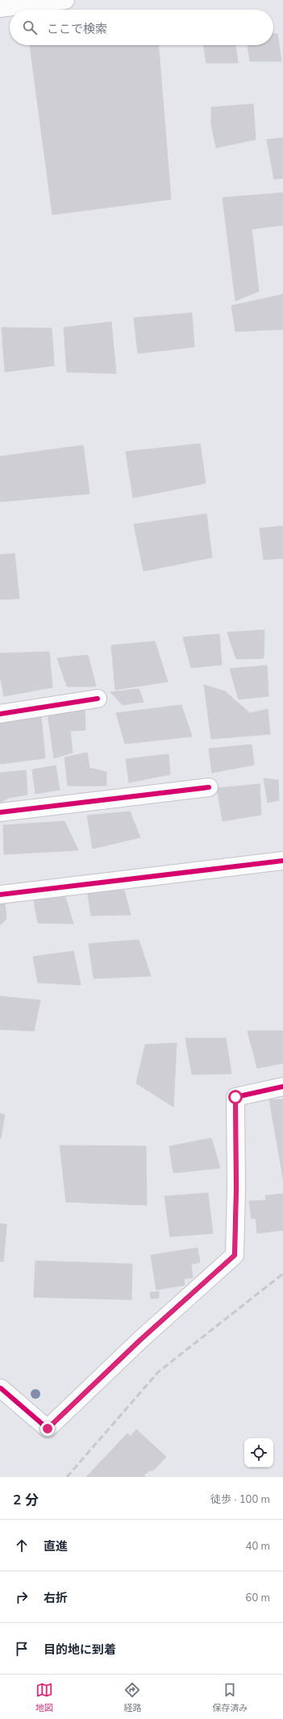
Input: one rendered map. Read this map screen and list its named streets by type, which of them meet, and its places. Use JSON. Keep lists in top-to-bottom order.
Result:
{
  "page": {
    "search": "ここで検索",
    "heading": ["2 分", "徒歩 · 100 m"],
    "list": [
      ["直進", "40 m"],
      ["右折", "60 m"],
      "目的地に到着"
    ],
    "nav": ["地図", "経路", "保存済み"]
  }
}
